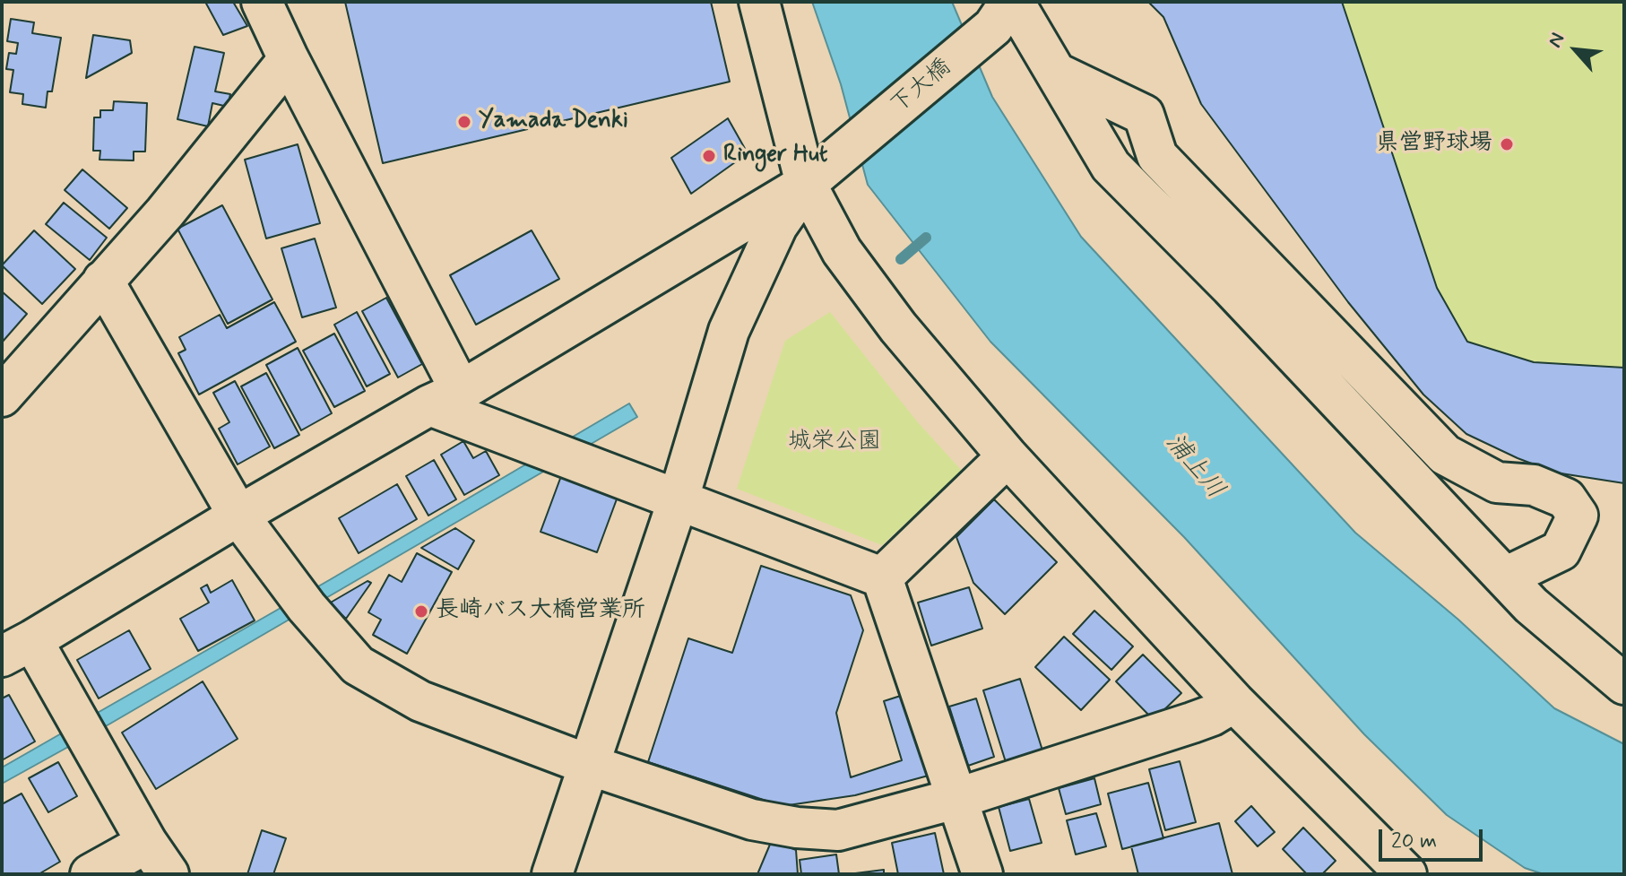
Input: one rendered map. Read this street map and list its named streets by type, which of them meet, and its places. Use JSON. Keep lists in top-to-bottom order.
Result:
{
  "streets": {
    "street": ["下大橋"]
  },
  "water": ["浦上川"],
  "parks": ["城栄公園"],
  "places": [
    "Yamada Denki",
    "県営野球場",
    "Ringer Hut",
    "長崎バス大橋営業所"
  ],
  "scale_bar": "20 m",
  "north": "top left"
}
